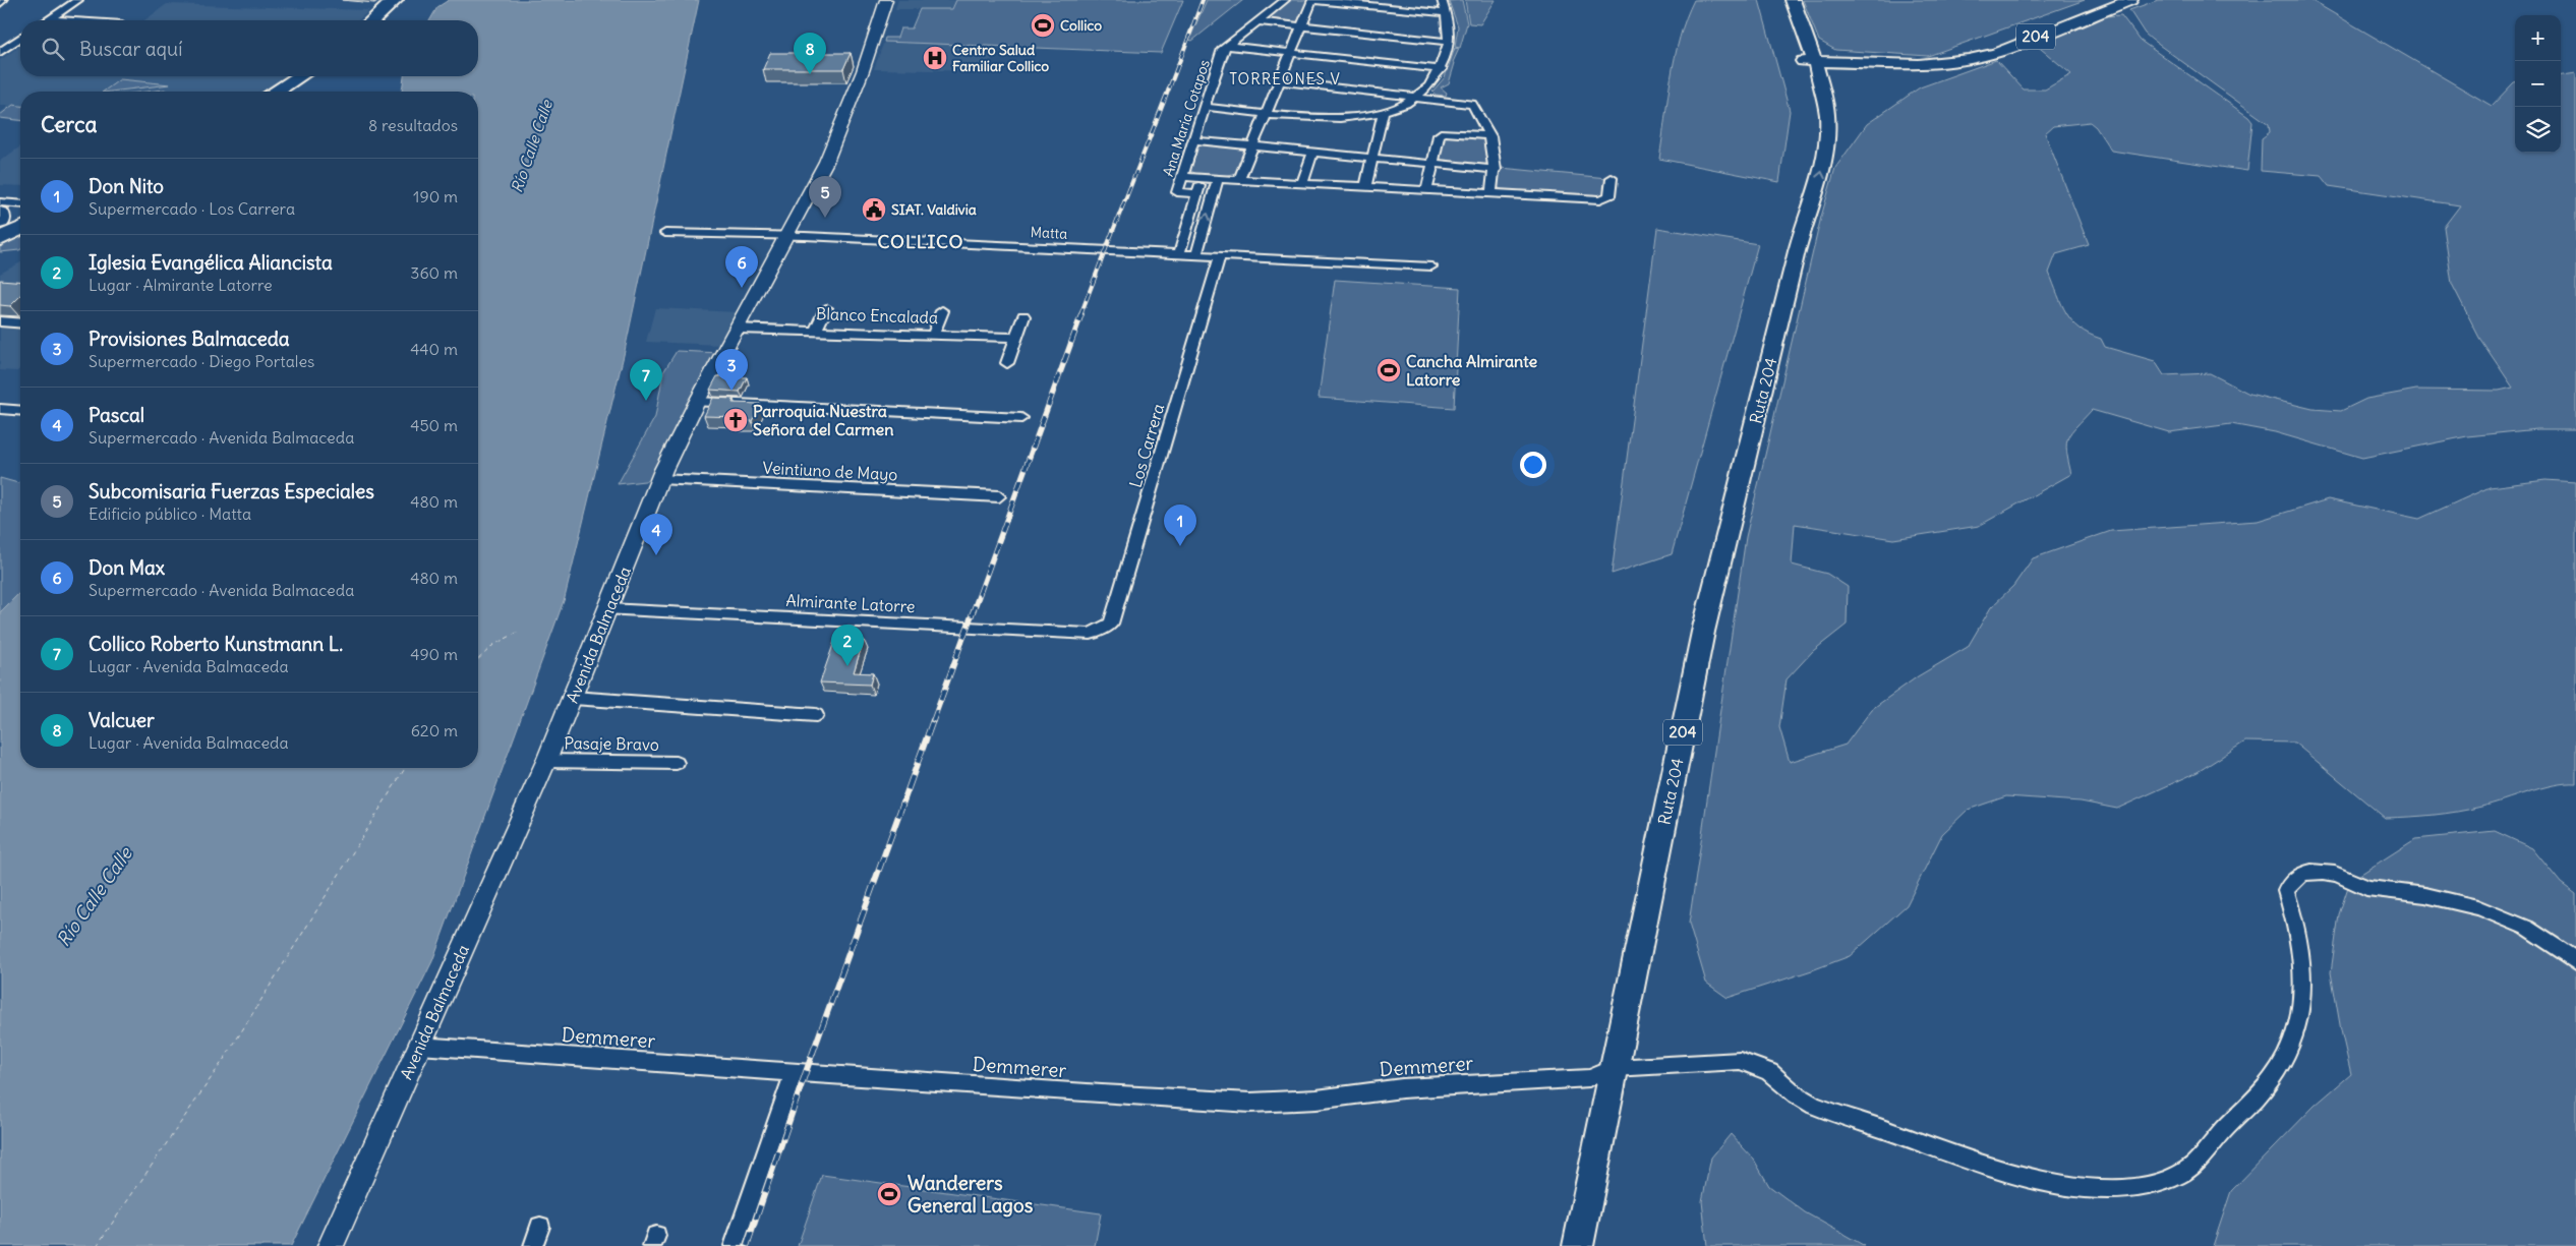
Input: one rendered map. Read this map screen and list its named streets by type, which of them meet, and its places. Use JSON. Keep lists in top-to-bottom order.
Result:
{
  "streets": {
    "main road": ["204", "Ruta 204", "Avenida Balmaceda"],
    "street": [
      "Ana María Cotapos",
      "Matta",
      "Blanco Encalada",
      "Los Carrera",
      "Veintiuno de Mayo",
      "Almirante Latorre",
      "Pasaje Bravo",
      "Demmerer"
    ]
  },
  "crossings": [
    ["204", "Ruta 204"],
    ["Matta", "Los Carrera"],
    ["Matta", "Avenida Balmaceda"],
    ["Blanco Encalada", "Avenida Balmaceda"],
    ["Ruta 204", "Demmerer"],
    ["Los Carrera", "Almirante Latorre"],
    ["Veintiuno de Mayo", "Avenida Balmaceda"],
    ["Almirante Latorre", "Avenida Balmaceda"],
    ["Avenida Balmaceda", "Pasaje Bravo"],
    ["Avenida Balmaceda", "Demmerer"]
  ],
  "districts": ["TORREONES V", "COLLICO"],
  "water": ["Río Calle Calle"],
  "places": {
    "sports": ["Collico", "Cancha Almirante Latorre", "Wanderers General Lagos"],
    "hospital": ["Centro Salud Familiar Collico"],
    "public building": ["SIAT. Valdivia"],
    "church": ["Parroquia Nuestra Señora del Carmen"]
  },
  "page": {
    "map_buttons": ["+", "−"],
    "search": "Buscar aquí",
    "pins": [
      "8",
      "5",
      "6",
      "3",
      "7",
      "1",
      "4",
      "2"
    ],
    "heading": ["Cerca", "8 resultados"],
    "list": [
      {
        "mark": "1",
        "name": "Don Nito",
        "note": "Supermercado · Los Carrera",
        "value": "190 m"
      },
      {
        "mark": "2",
        "name": "Iglesia Evangélica Aliancista",
        "note": "Lugar · Almirante Latorre",
        "value": "360 m"
      },
      {
        "mark": "3",
        "name": "Provisiones Balmaceda",
        "note": "Supermercado · Diego Portales",
        "value": "440 m"
      },
      {
        "mark": "4",
        "name": "Pascal",
        "note": "Supermercado · Avenida Balmaceda",
        "value": "450 m"
      },
      {
        "mark": "5",
        "name": "Subcomisaria Fuerzas Especiales",
        "note": "Edificio público · Matta",
        "value": "480 m"
      },
      {
        "mark": "6",
        "name": "Don Max",
        "note": "Supermercado · Avenida Balmaceda",
        "value": "480 m"
      },
      {
        "mark": "7",
        "name": "Collico Roberto Kunstmann L.",
        "note": "Lugar · Avenida Balmaceda",
        "value": "490 m"
      },
      {
        "mark": "8",
        "name": "Valcuer",
        "note": "Lugar · Avenida Balmaceda",
        "value": "620 m"
      }
    ]
  }
}
